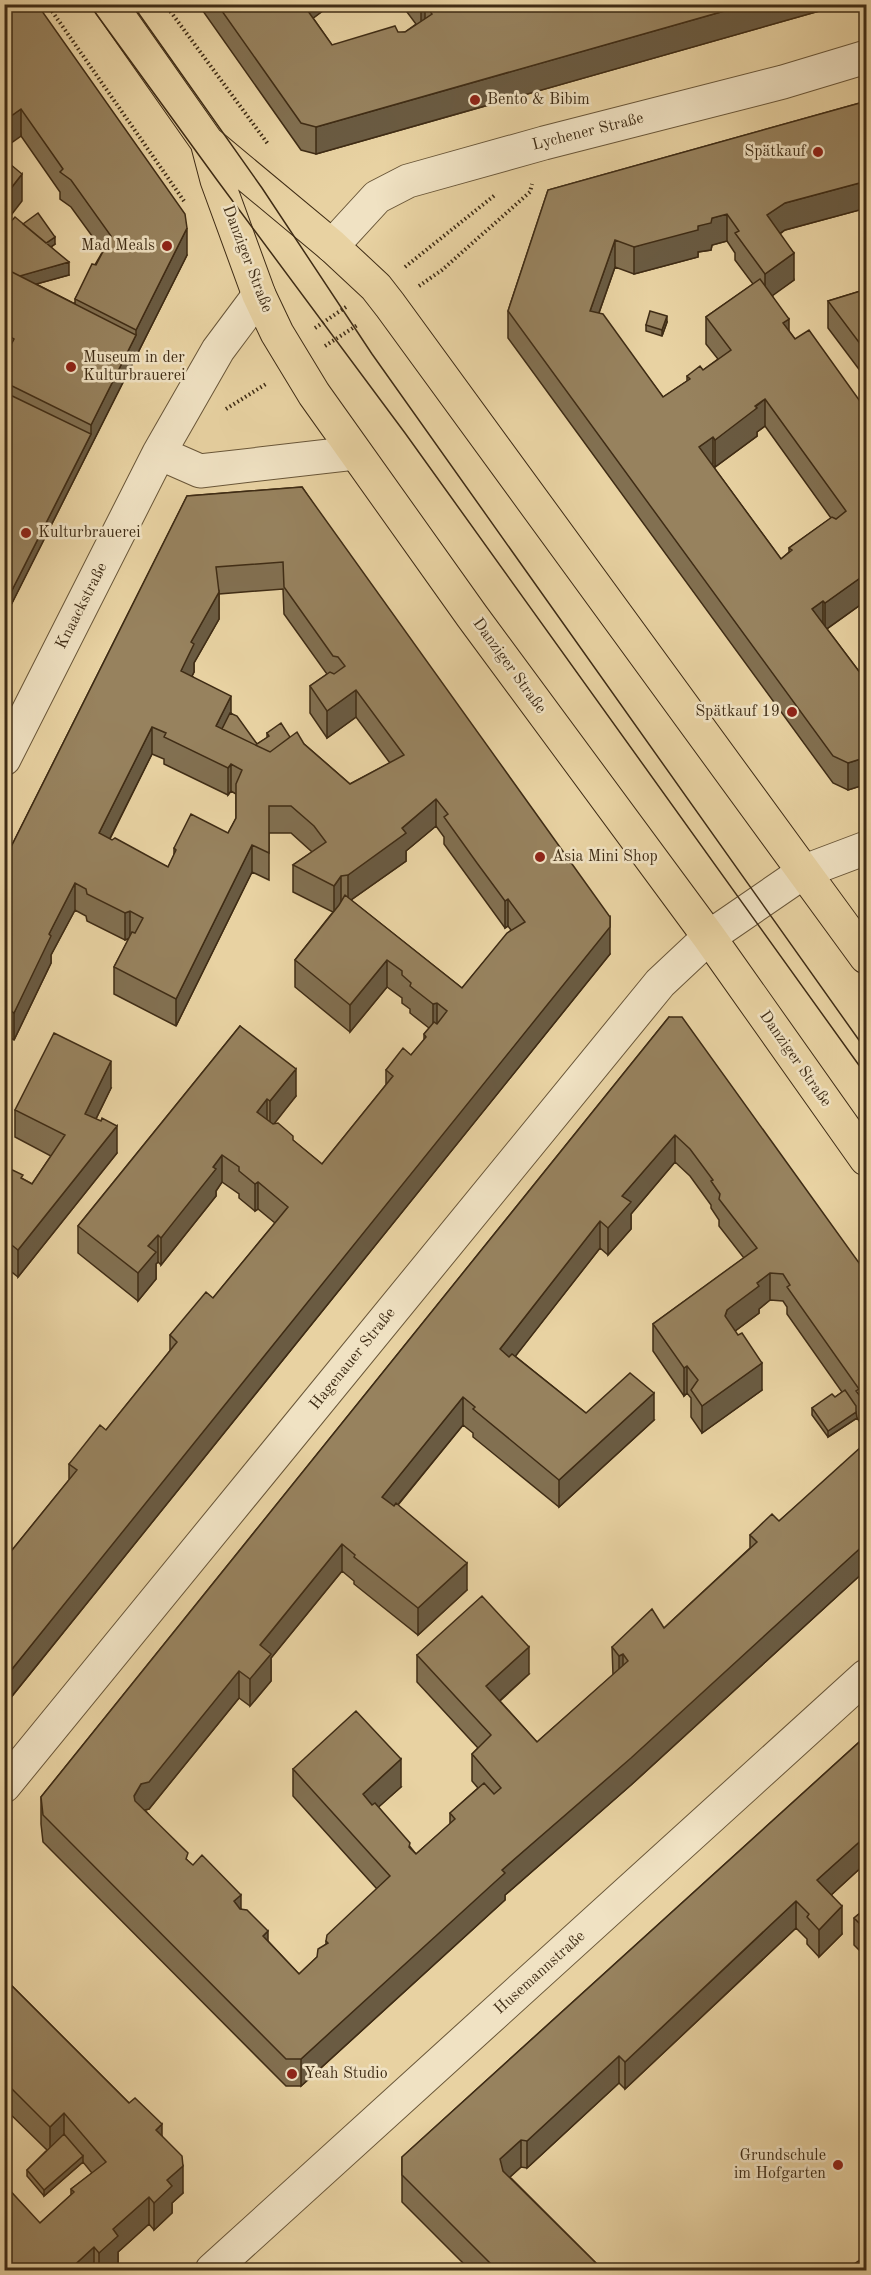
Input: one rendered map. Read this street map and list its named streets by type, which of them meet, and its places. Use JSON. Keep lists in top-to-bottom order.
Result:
{
  "streets": {
    "main road": ["Danziger Straße"],
    "street": [
      "Lychener Straße",
      "Knaackstraße",
      "Hagenauer Straße",
      "Husemannstraße"
    ]
  },
  "crossings": [
    ["Lychener Straße", "Danziger Straße"],
    ["Danziger Straße", "Knaackstraße"],
    ["Danziger Straße", "Hagenauer Straße"]
  ],
  "places": [
    "Bento & Bibim",
    "Spätkauf",
    "Mad Meals",
    "Museum in der Kulturbrauerei",
    "Kulturbrauerei",
    "Spätkauf 19",
    "Asia Mini Shop",
    "Yeah Studio",
    "Grundschule im Hofgarten"
  ]
}
